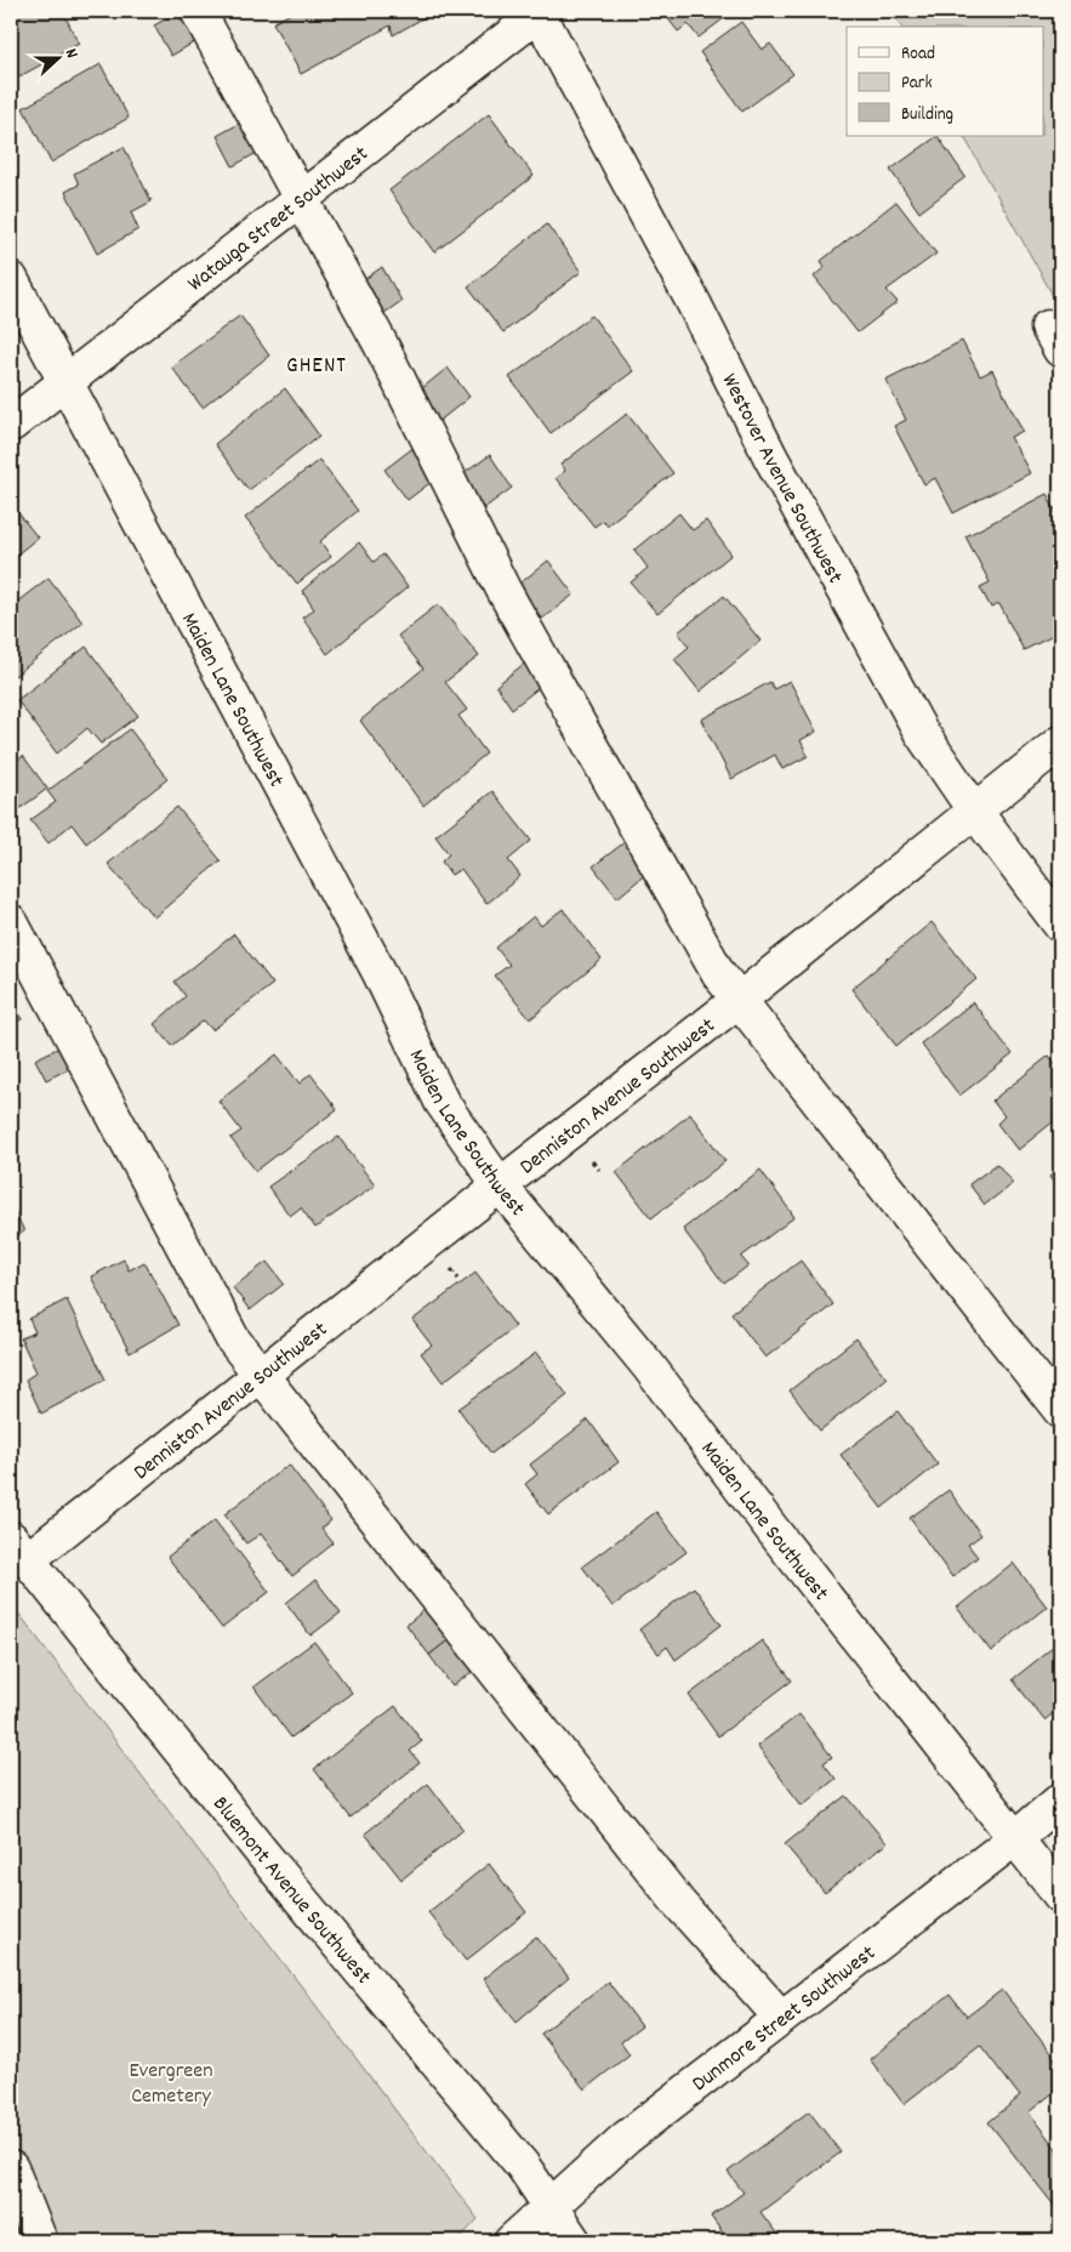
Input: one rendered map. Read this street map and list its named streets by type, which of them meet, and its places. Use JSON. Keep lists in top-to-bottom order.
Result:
{
  "streets": {
    "street": [
      "Watauga Street Southwest",
      "Westover Avenue Southwest",
      "Maiden Lane Southwest",
      "Denniston Avenue Southwest",
      "Bluemont Avenue Southwest",
      "Dunmore Street Southwest"
    ]
  },
  "crossings": [
    ["Watauga Street Southwest", "Westover Avenue Southwest"],
    ["Watauga Street Southwest", "Maiden Lane Southwest"],
    ["Westover Avenue Southwest", "Denniston Avenue Southwest"],
    ["Maiden Lane Southwest", "Denniston Avenue Southwest"],
    ["Maiden Lane Southwest", "Dunmore Street Southwest"],
    ["Denniston Avenue Southwest", "Bluemont Avenue Southwest"],
    ["Bluemont Avenue Southwest", "Dunmore Street Southwest"]
  ],
  "districts": ["GHENT"],
  "parks": ["Evergreen Cemetery"],
  "legend": ["Road", "Park", "Building"],
  "north": "right"
}
